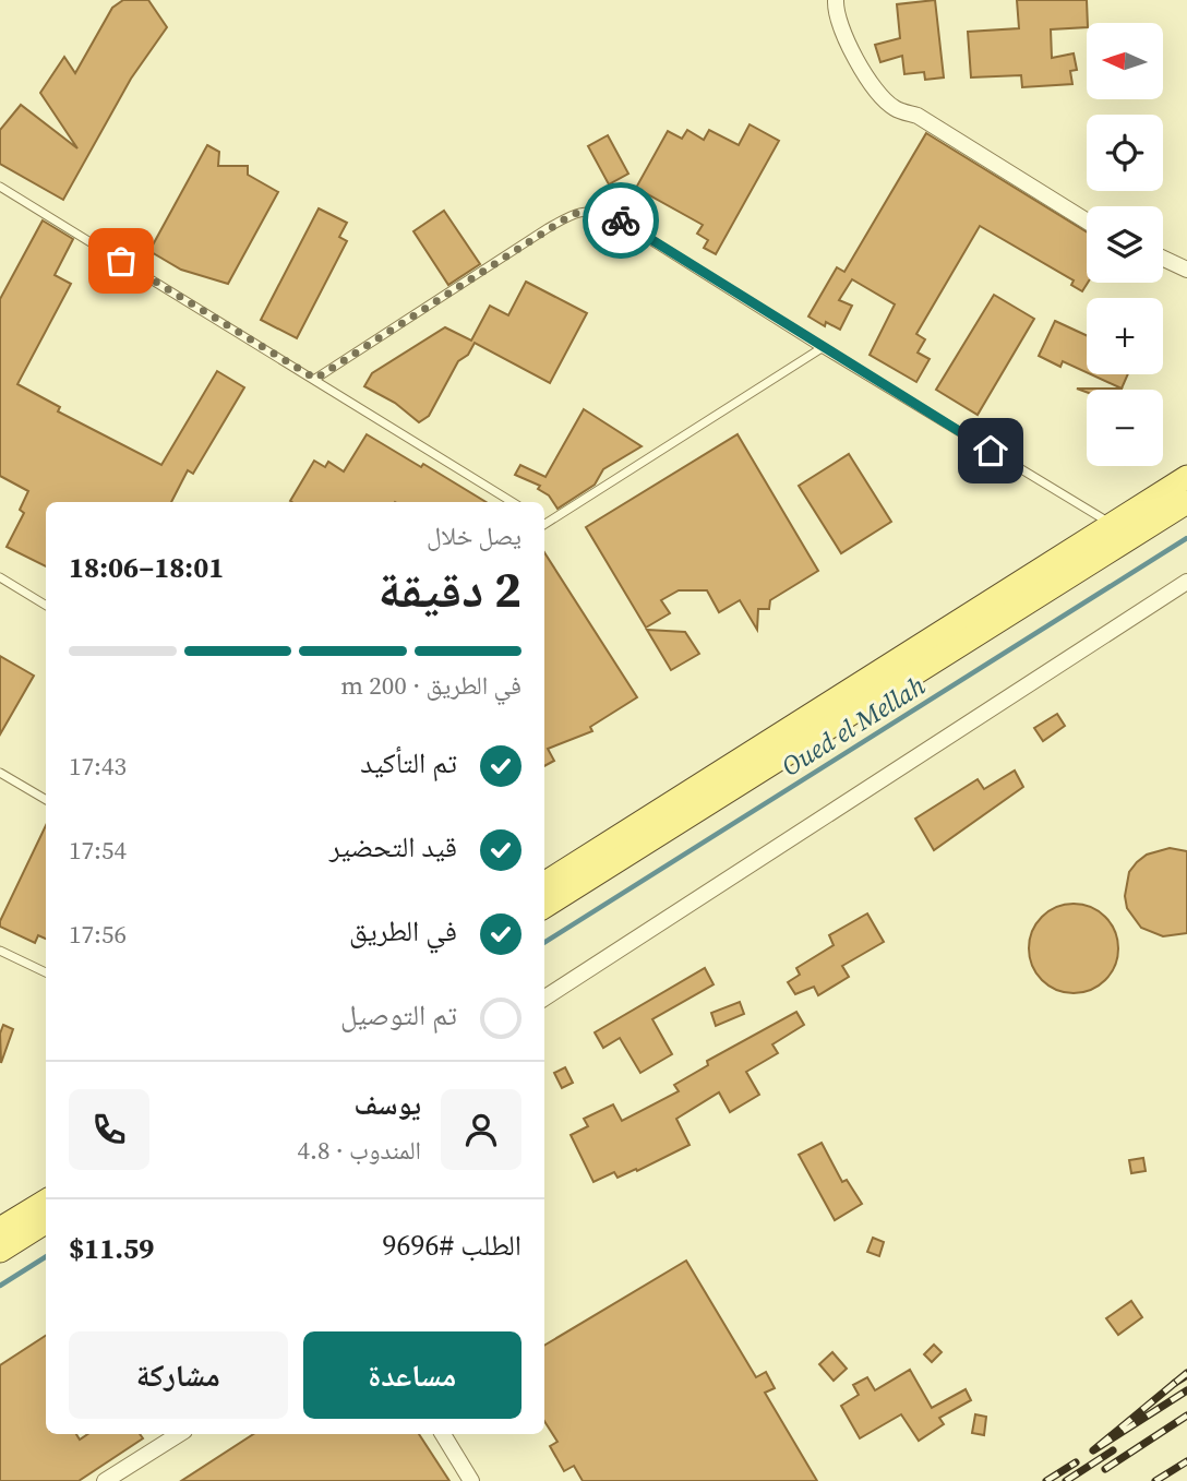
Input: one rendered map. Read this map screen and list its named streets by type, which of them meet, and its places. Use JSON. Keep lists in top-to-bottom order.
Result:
{
  "water": ["Oued el Mellah"],
  "north": "left",
  "page": {
    "map_buttons": ["+", "−"],
    "heading": ["2 دقيقة", "يصل خلال", "18:01–18:06"],
    "panel": [
      "يوسف",
      "المندوب · 4.8",
      "الطلب #9696",
      "$11.59"
    ],
    "bar": "في الطريق · 200 m",
    "list": [
      ["تم التأكيد", "17:43"],
      ["قيد التحضير", "17:54"],
      ["في الطريق", "17:56"],
      "تم التوصيل"
    ],
    "buttons": ["مساعدة", "مشاركة"]
  }
}
